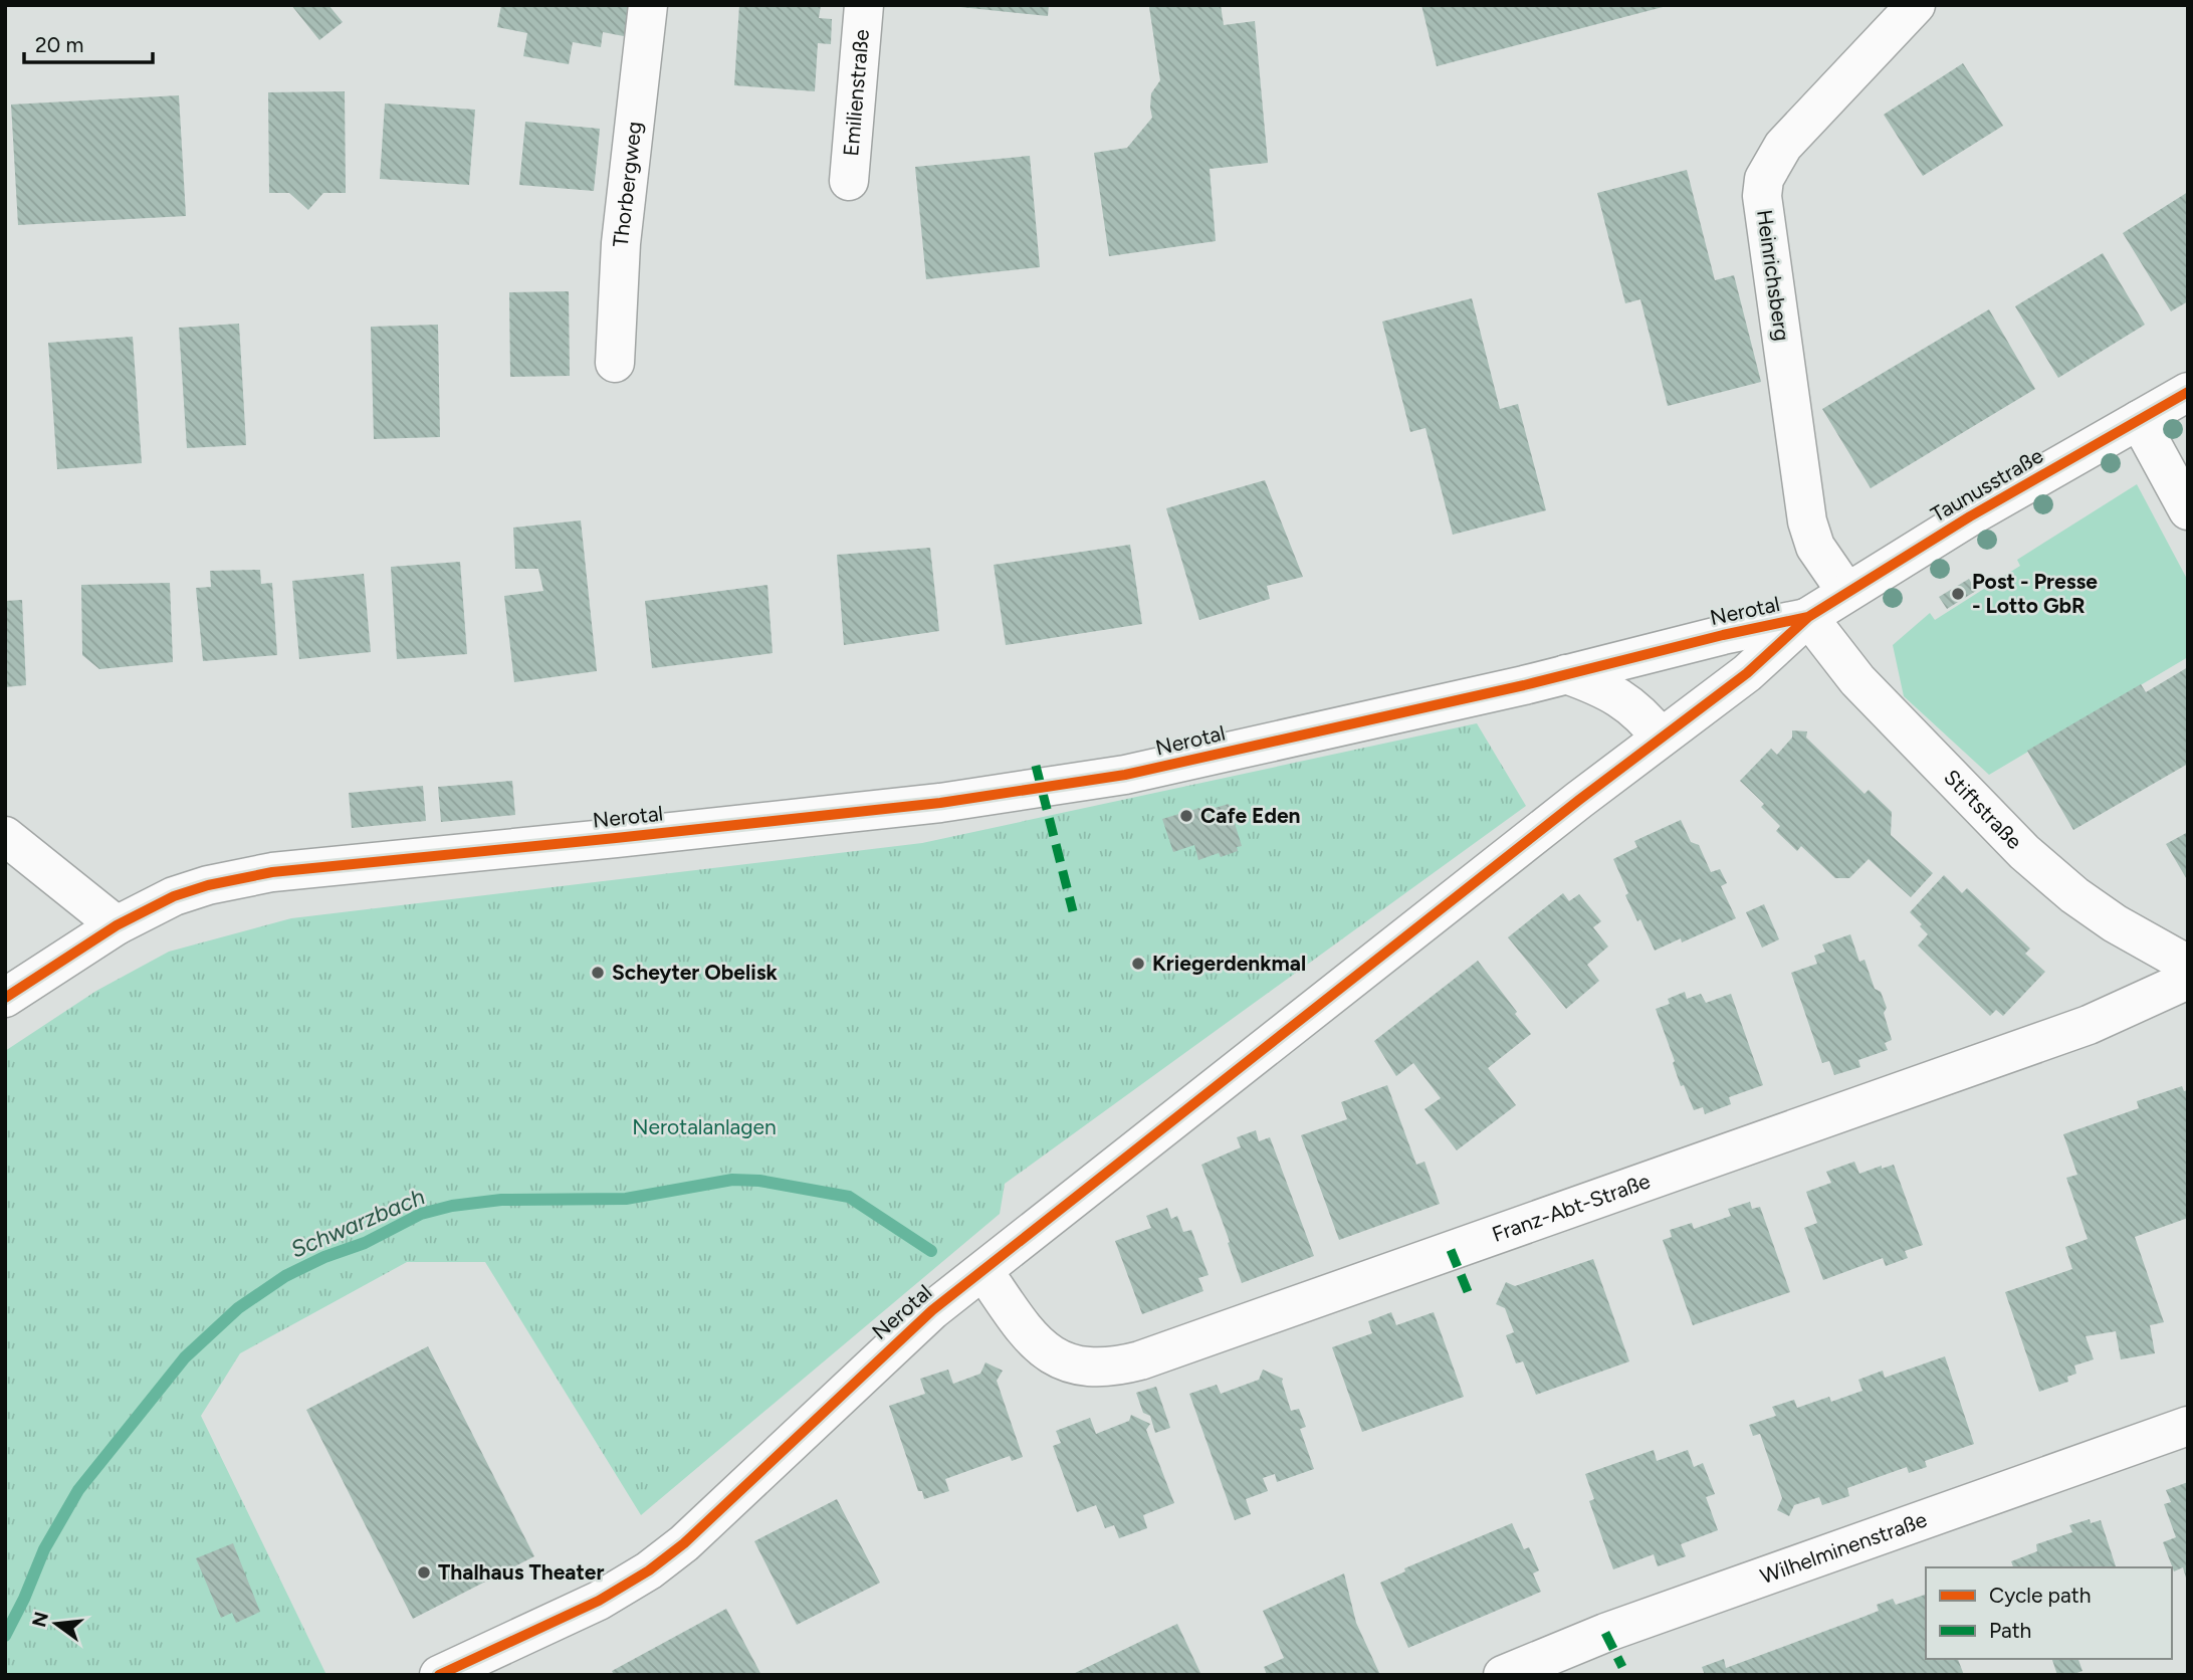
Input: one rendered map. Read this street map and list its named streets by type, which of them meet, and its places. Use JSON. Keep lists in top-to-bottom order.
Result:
{
  "streets": {
    "street": [
      "Emilienstraße",
      "Thorbergweg",
      "Heinrichsberg",
      "Taunusstraße",
      "Nerotal",
      "Stiftstraße",
      "Franz-Abt-Straße",
      "Wilhelminenstraße"
    ]
  },
  "crossings": [
    ["Heinrichsberg", "Taunusstraße"],
    ["Taunusstraße", "Nerotal"],
    ["Taunusstraße", "Stiftstraße"],
    ["Nerotal", "Stiftstraße"],
    ["Nerotal", "Franz-Abt-Straße"]
  ],
  "water": ["Schwarzbach"],
  "parks": ["Nerotalanlagen"],
  "places": [
    "Post - Presse - Lotto GbR",
    "Cafe Eden",
    "Kriegerdenkmal",
    "Scheyter Obelisk",
    "Thalhaus Theater"
  ],
  "legend": ["Cycle path", "Path"],
  "scale_bar": "20 m",
  "north": "left"
}
